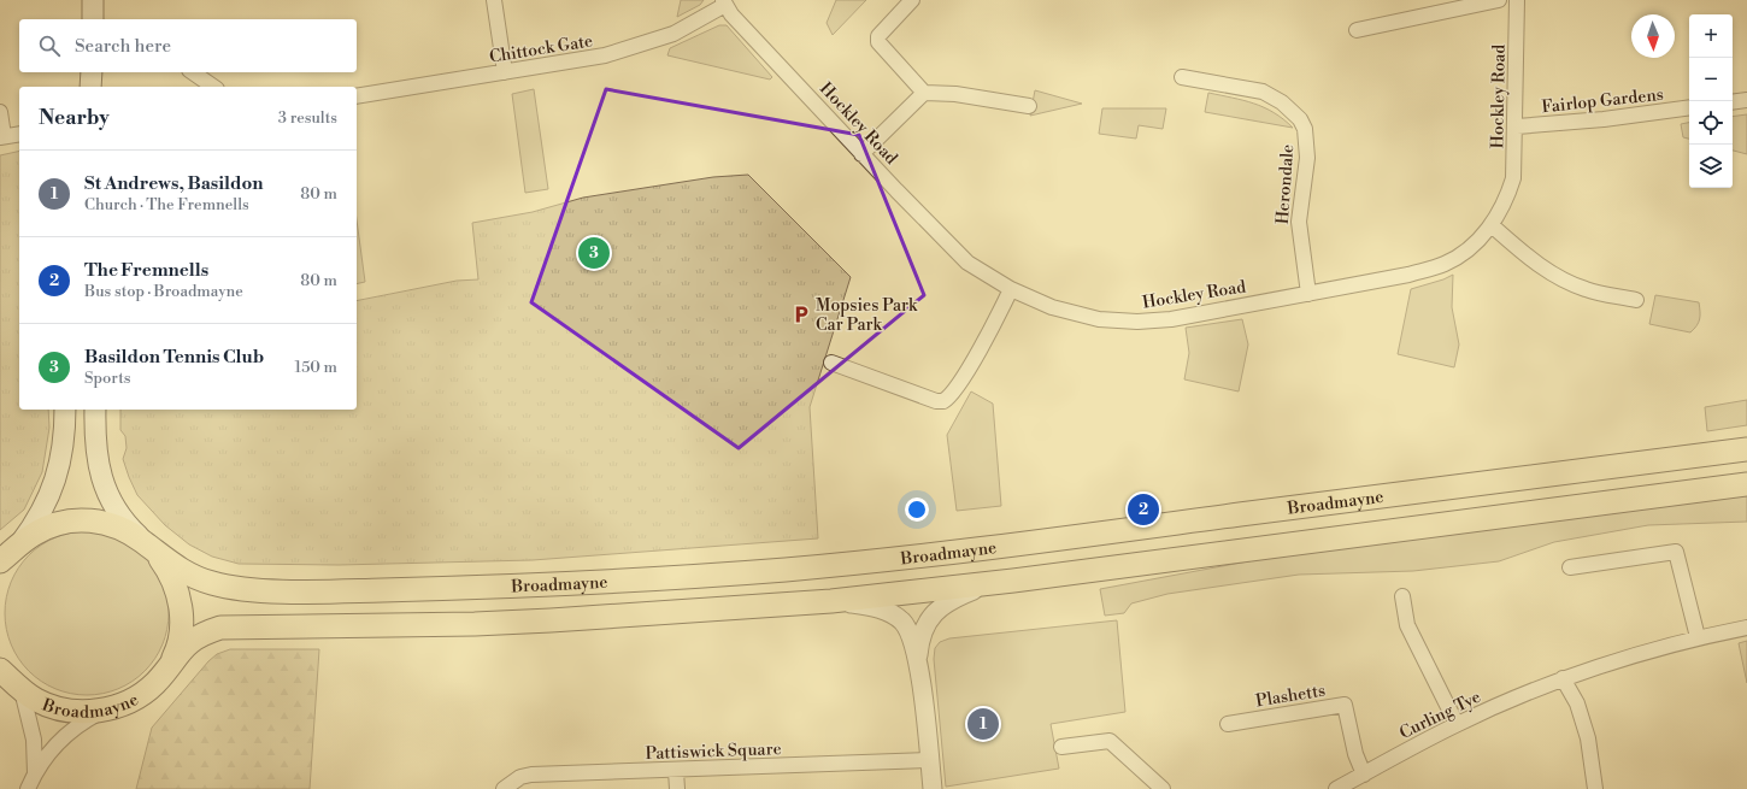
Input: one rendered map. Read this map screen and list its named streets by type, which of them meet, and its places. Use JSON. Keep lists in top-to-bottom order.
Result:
{
  "streets": {
    "main road": ["Broadmayne"],
    "street": [
      "Chittock Gate",
      "Hockley Road",
      "Fairlop Gardens",
      "Herondale",
      "Plashetts",
      "Curling Tye",
      "Pattiswick Square"
    ]
  },
  "crossings": [
    ["Chittock Gate", "Hockley Road"],
    ["Hockley Road", "Fairlop Gardens"],
    ["Hockley Road", "Herondale"],
    ["Plashetts", "Curling Tye"]
  ],
  "places": {
    "parking": ["Mopsies Park Car Park"]
  },
  "north": "bottom",
  "page": {
    "map_buttons": ["+", "−"],
    "search": "Search here",
    "heading": ["Nearby", "3 results"],
    "list": [
      {
        "mark": "1",
        "name": "St Andrews, Basildon",
        "note": "Church · The Fremnells",
        "value": "80 m"
      },
      {
        "mark": "2",
        "name": "The Fremnells",
        "note": "Bus stop · Broadmayne",
        "value": "80 m"
      },
      {
        "mark": "3",
        "name": "Basildon Tennis Club",
        "note": "Sports",
        "value": "150 m"
      }
    ],
    "pins": ["3", "2", "1"]
  }
}
